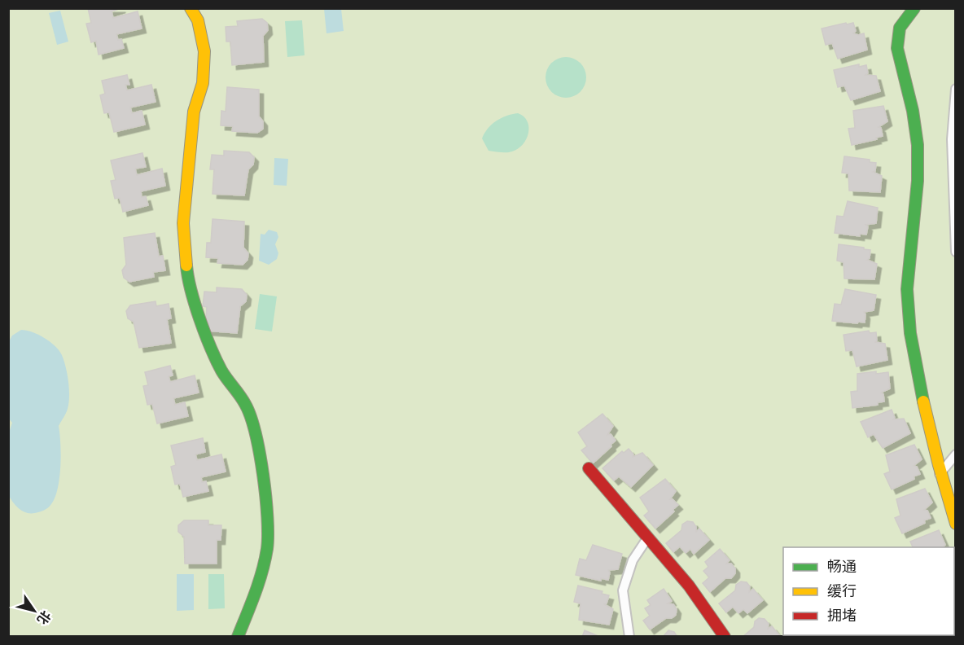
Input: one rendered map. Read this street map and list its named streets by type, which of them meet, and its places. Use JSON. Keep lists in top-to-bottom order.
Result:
{
  "legend": ["畅通", "缓行", "拥堵"],
  "north": "bottom right"
}
